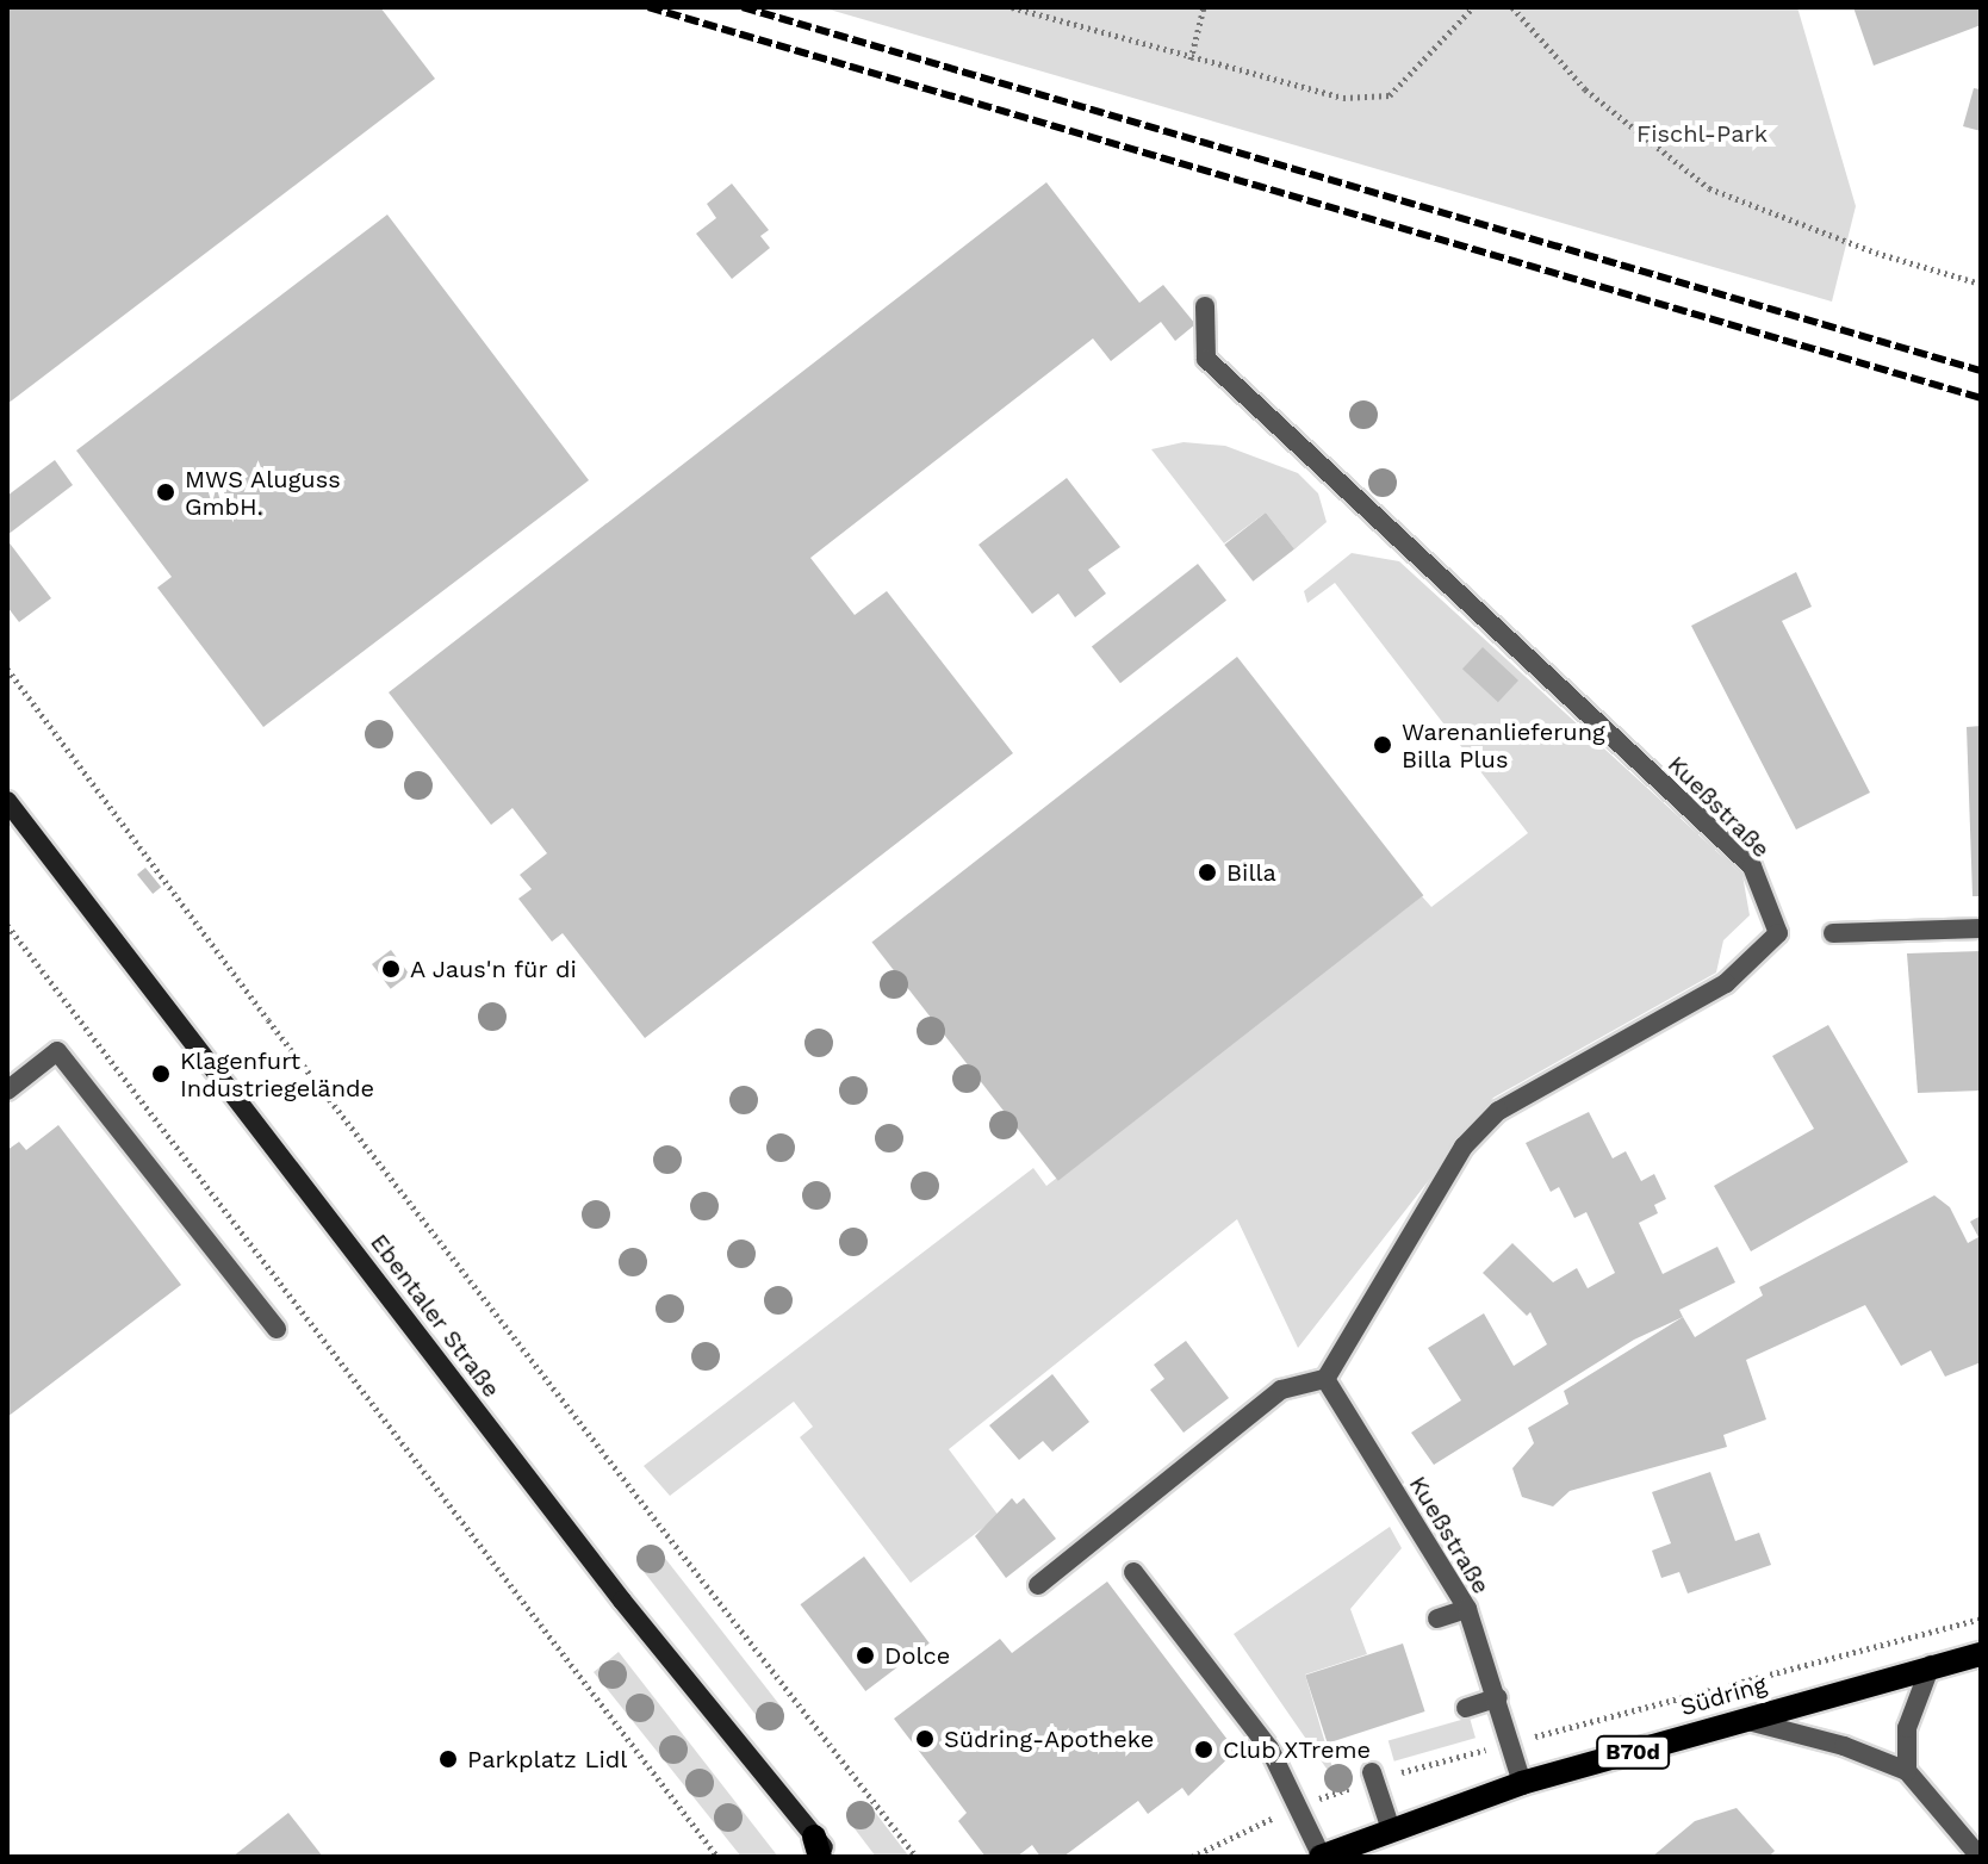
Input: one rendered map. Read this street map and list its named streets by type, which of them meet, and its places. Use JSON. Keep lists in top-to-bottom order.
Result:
{
  "streets": {
    "main road": ["Ebentaler Straße", "Südring", "B70d"],
    "street": ["Kueßstraße"]
  },
  "crossings": [
    ["Kueßstraße", "Südring"]
  ],
  "parks": ["Fischl-Park"],
  "places": [
    "MWS Aluguss GmbH.",
    "Warenanlieferung Billa Plus",
    "Billa",
    "A Jaus'n für di",
    "Klagenfurt Industriegelände",
    "Dolce",
    "Südring-Apotheke",
    "Club XTreme",
    "Parkplatz Lidl"
  ]
}
